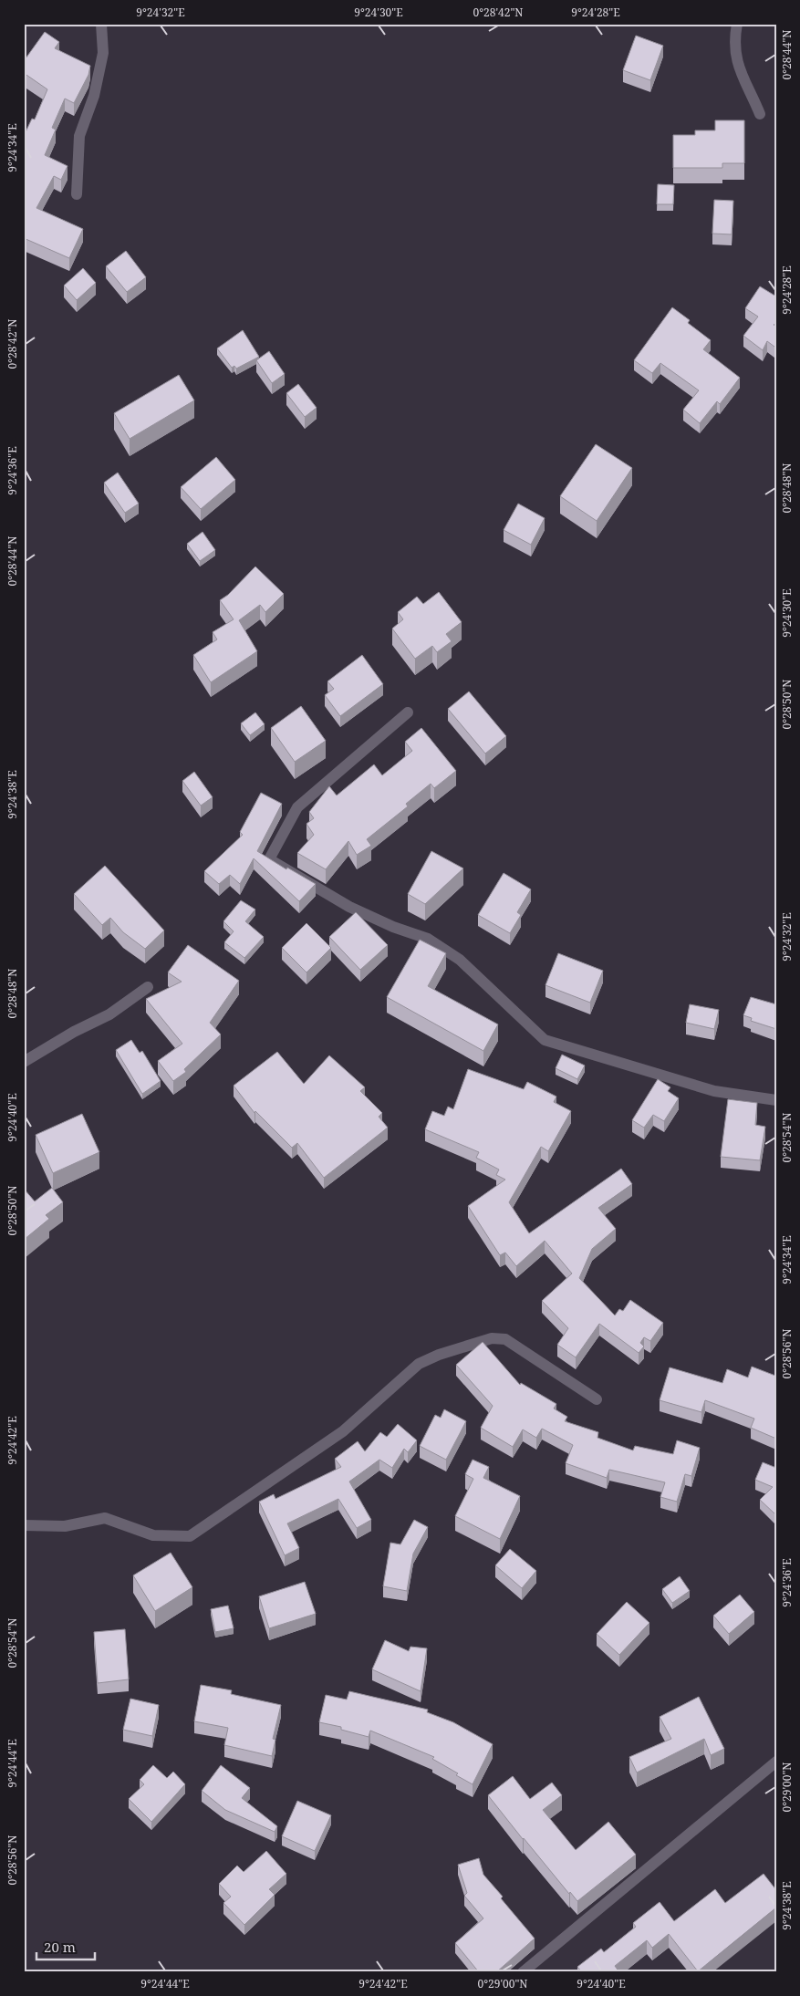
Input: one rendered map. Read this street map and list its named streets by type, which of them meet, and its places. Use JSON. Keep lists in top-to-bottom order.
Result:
{
  "scale_bar": "20 m",
  "coordinates": [
    "9°24'32\"E",
    "9°24'30\"E",
    "0°28'42\"N",
    "9°24'28\"E",
    "0°28'44\"N",
    "9°24'34\"E",
    "9°24'36\"E",
    "0°28'48\"N",
    "0°28'50\"N",
    "9°24'38\"E",
    "9°24'40\"E",
    "0°28'54\"N",
    "0°28'56\"N",
    "9°24'42\"E",
    "9°24'44\"E",
    "0°29'00\"N"
  ]
}
